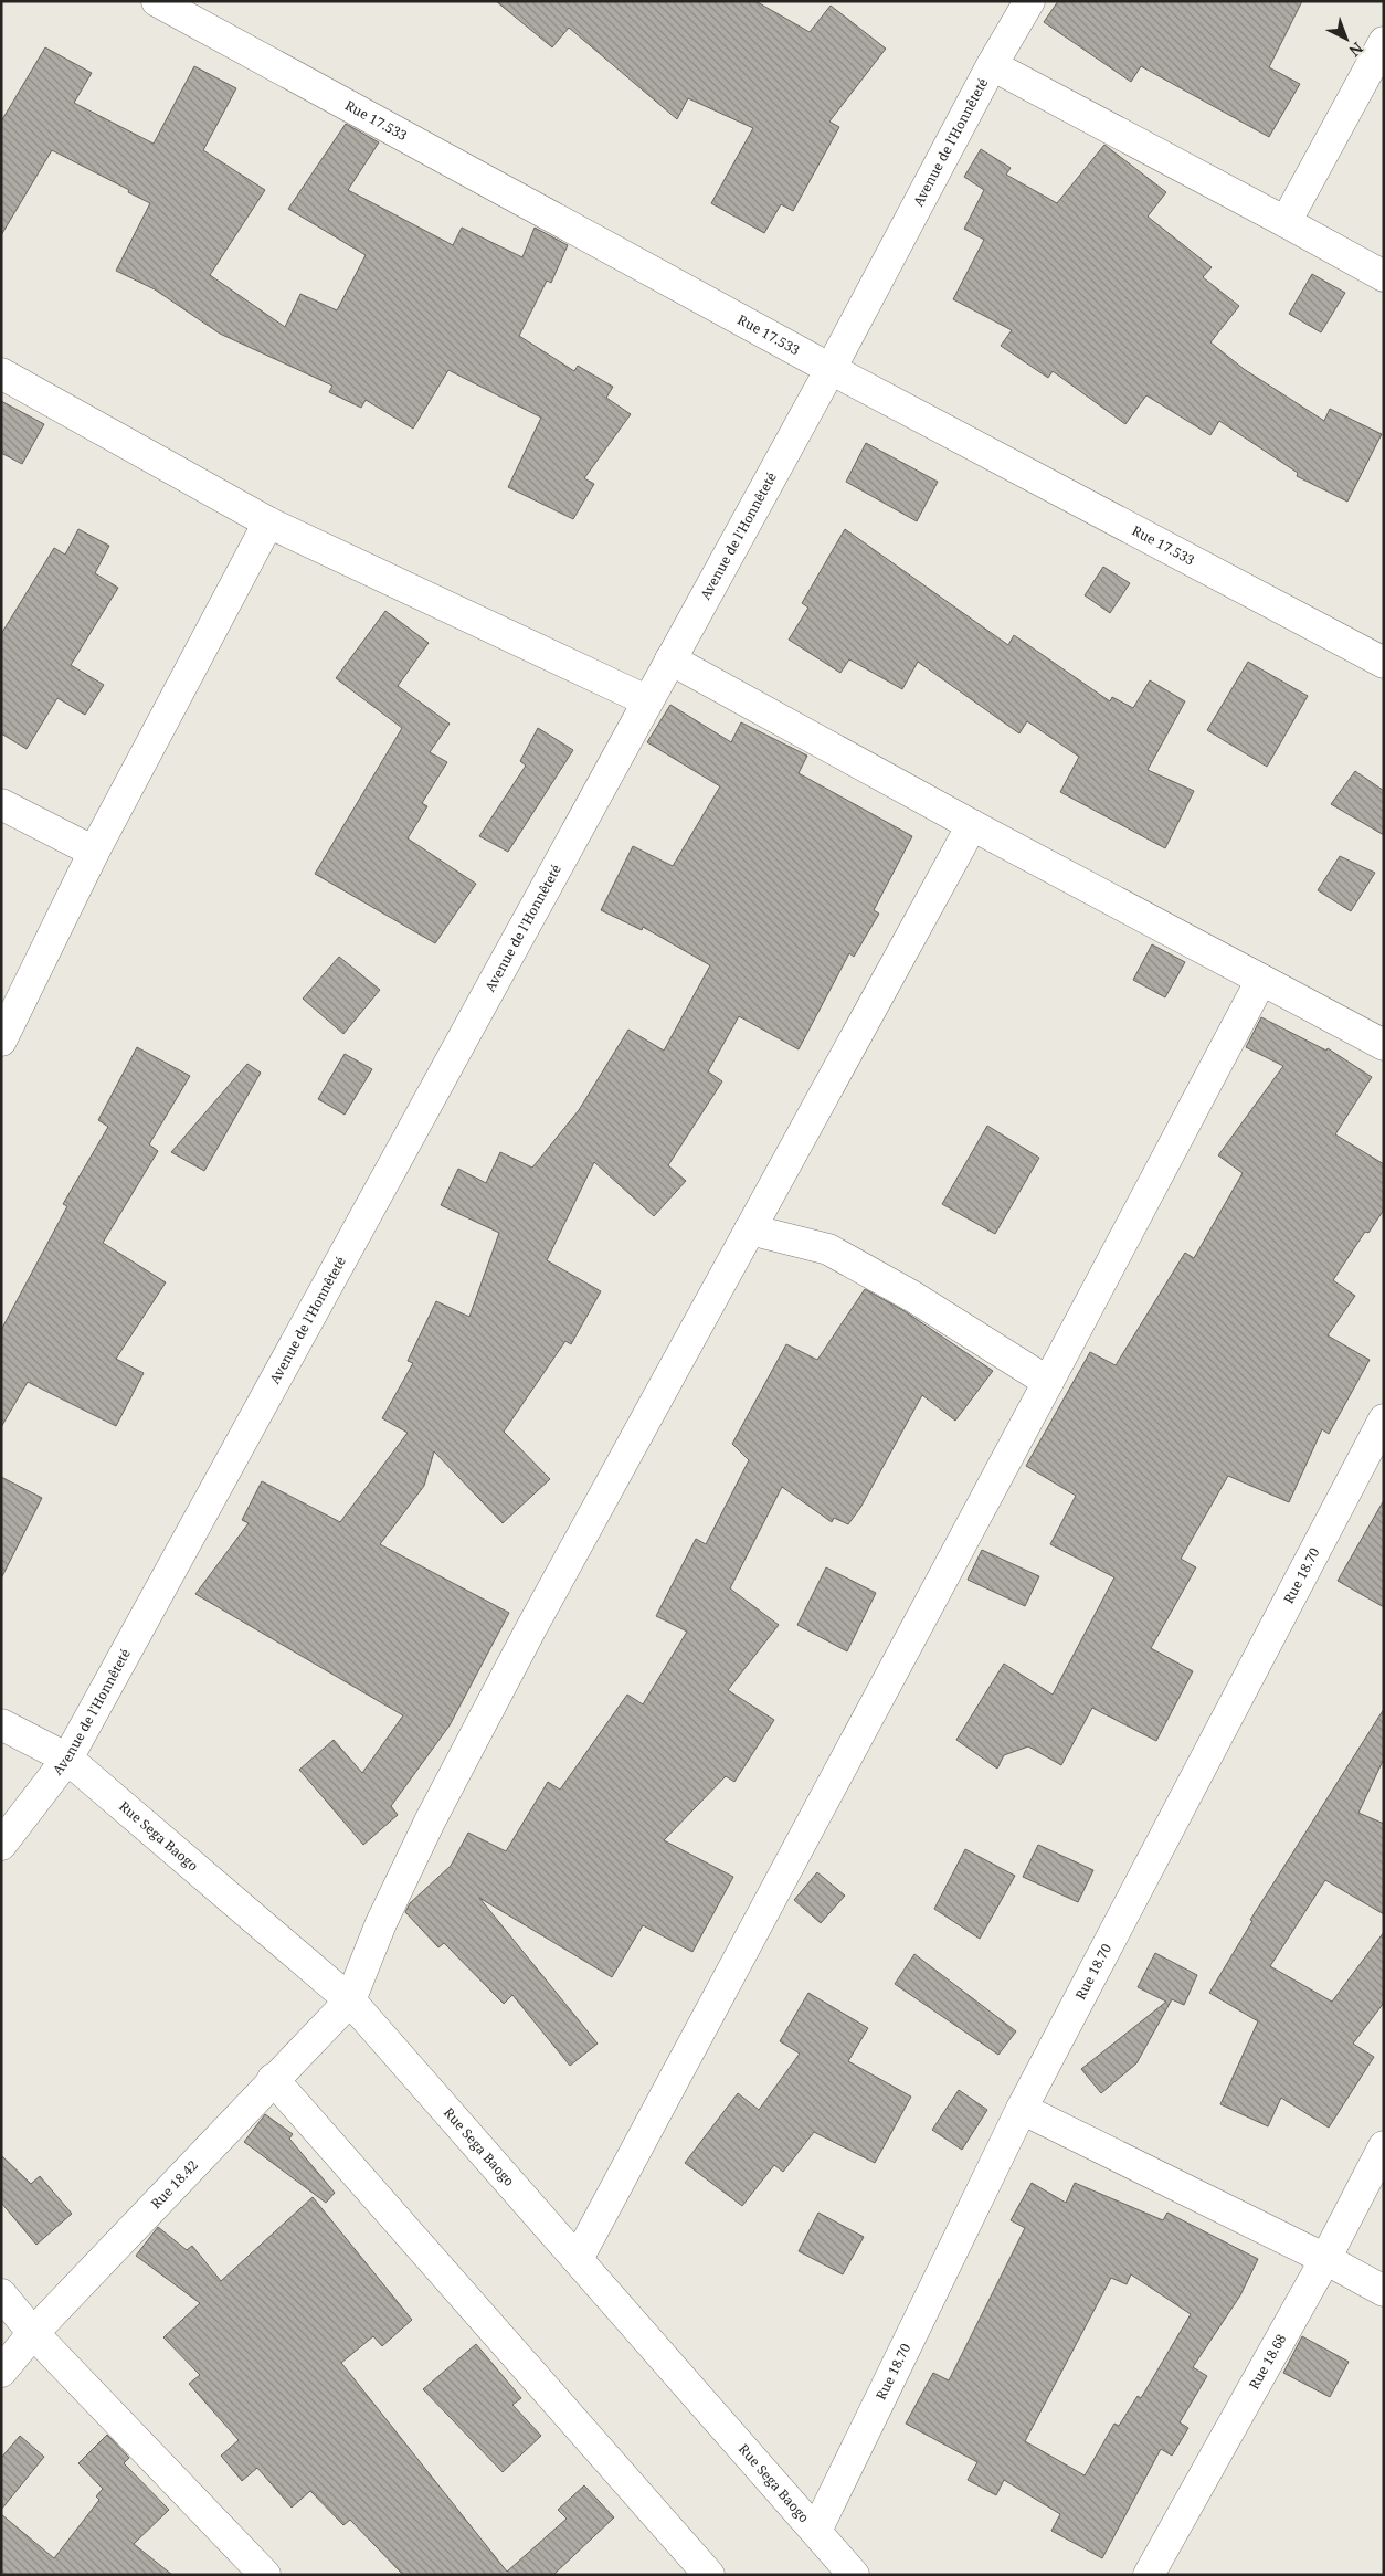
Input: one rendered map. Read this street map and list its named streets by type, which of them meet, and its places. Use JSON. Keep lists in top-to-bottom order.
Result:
{
  "streets": {
    "street": [
      "Rue 17.533",
      "Avenue de l'Honnêteté",
      "Rue 18.70",
      "Rue Sega Baogo",
      "Rue 18.42",
      "Rue 18.68"
    ]
  },
  "crossings": [
    ["Rue 17.533", "Avenue de l'Honnêteté"],
    ["Avenue de l'Honnêteté", "Rue Sega Baogo"],
    ["Rue 18.70", "Rue Sega Baogo"],
    ["Rue Sega Baogo", "Rue 18.42"]
  ],
  "north": "bottom right"
}
